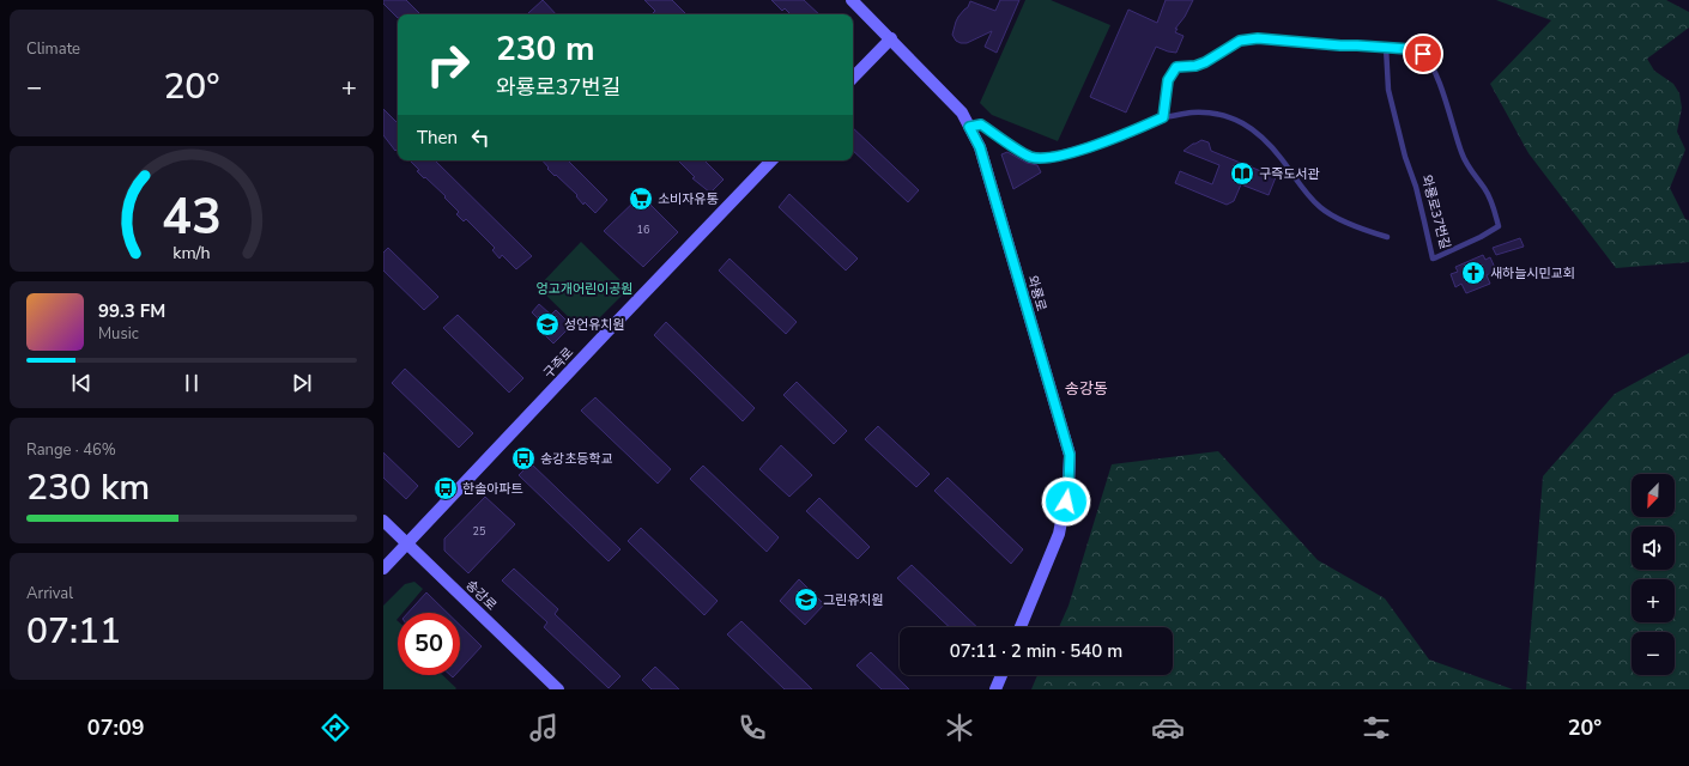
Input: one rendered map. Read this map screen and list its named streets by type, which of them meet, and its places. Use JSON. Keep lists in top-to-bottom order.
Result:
{
  "streets": {
    "main road": ["와룡로", "구즉로", "송강로"],
    "lane": ["와룡로37번길"]
  },
  "crossings": [
    ["구즉로", "송강로"]
  ],
  "districts": ["송강동"],
  "parks": ["엉고개어린이공원"],
  "places": {
    "library": ["구즉도서관"],
    "supermarket": ["소비자유통"],
    "church": ["새하늘시민교회"],
    "school or university": ["성언유치원", "그린유치원"],
    "bus stop": ["송강초등학교", "한솔아파트"]
  },
  "house_numbers": ["16", "25"],
  "north": "bottom left",
  "page": {
    "tile": [
      "Climate",
      ["Range · 46%", "230 km"],
      ["Arrival", "07:11"]
    ],
    "turn": ["230 m", "와룡로37번길"],
    "heat": ["−", "20°", "+"],
    "then": "Then",
    "song": ["99.3 FM", "Music"],
    "map_buttons": ["+", "−"],
    "limit": "50",
    "trip": "07:11 · 2 min · 540 m",
    "tabs": ["07:09", "20°"],
    "gauge": ["43", "km/h"]
  }
}
